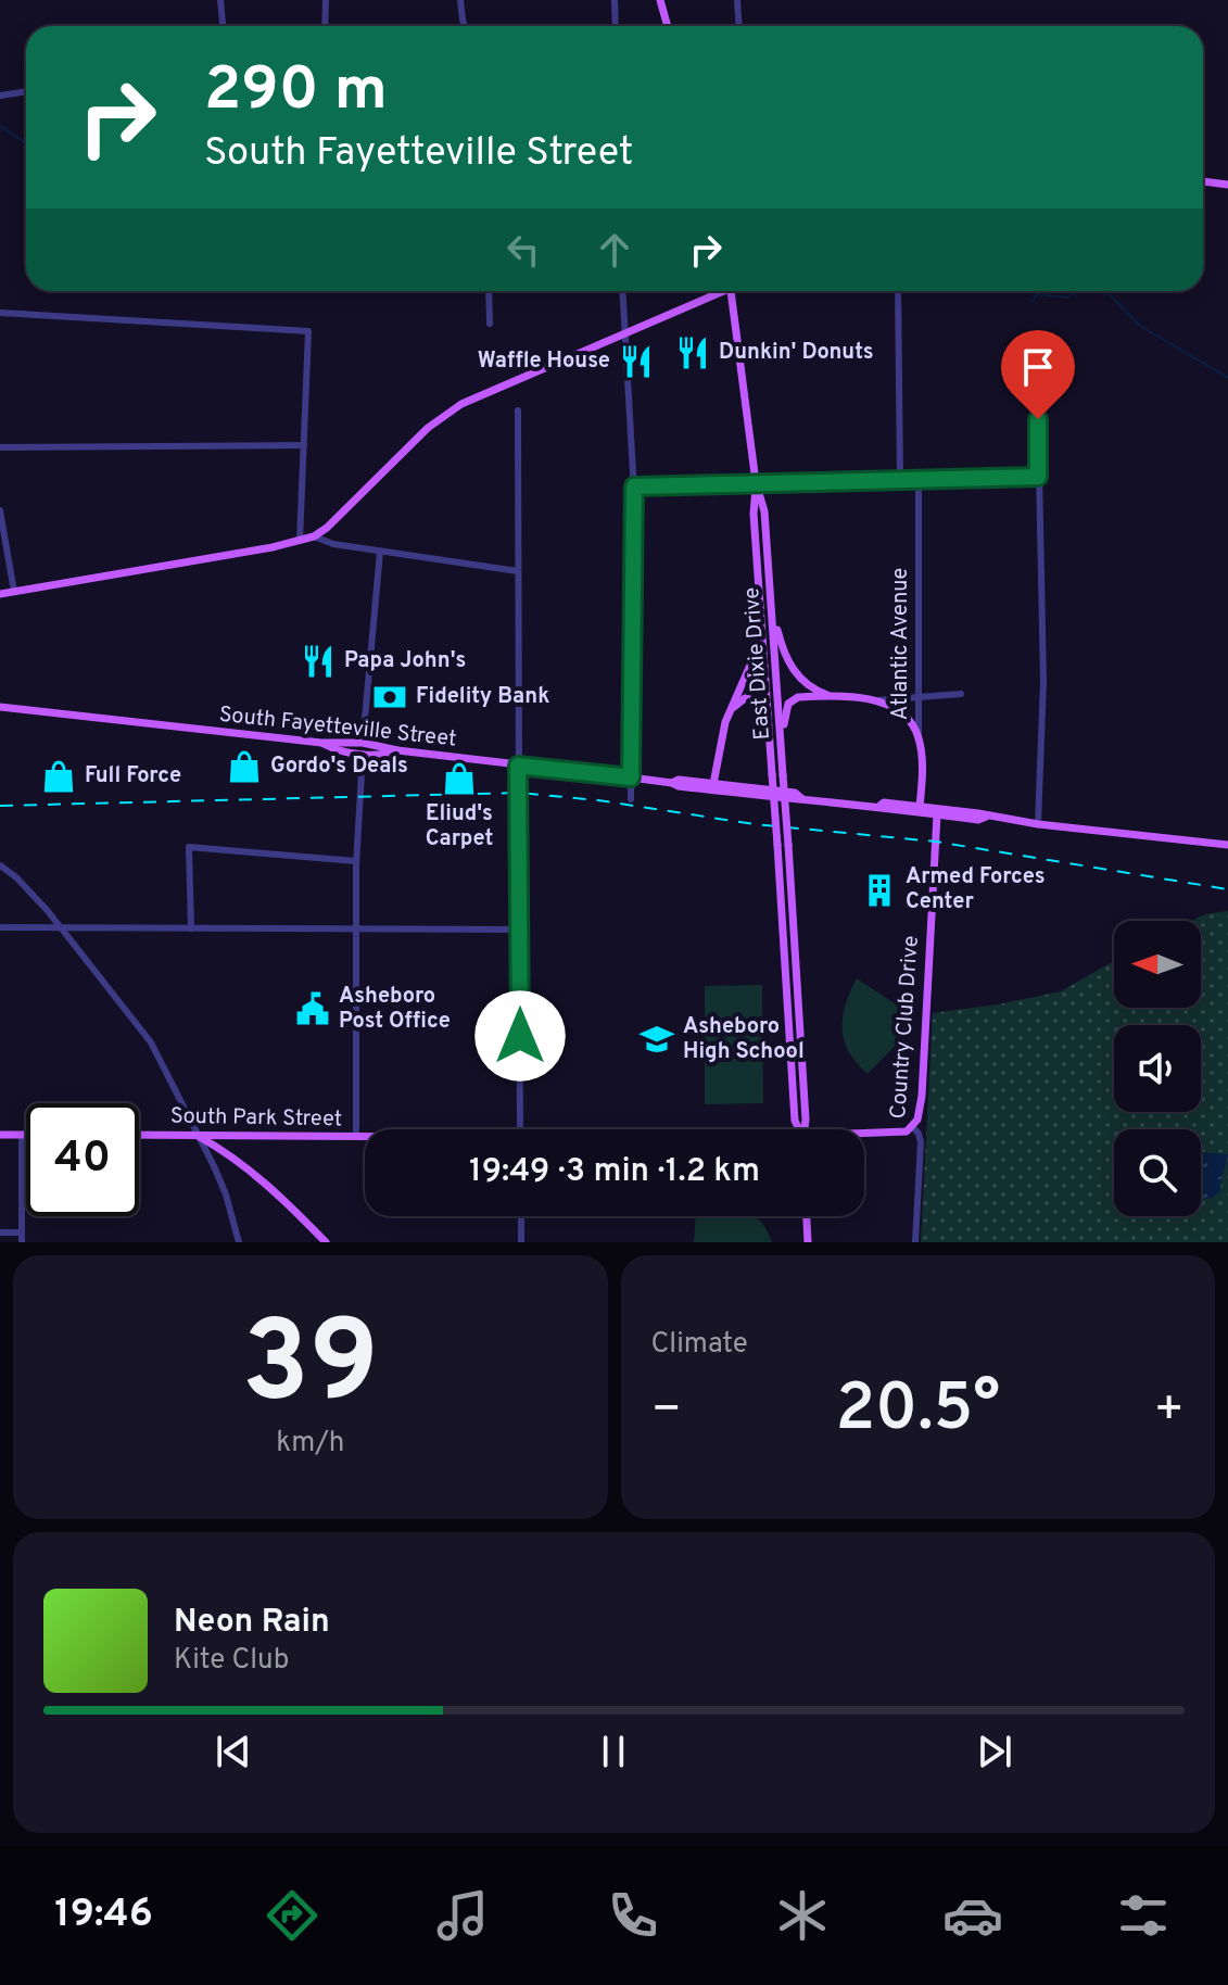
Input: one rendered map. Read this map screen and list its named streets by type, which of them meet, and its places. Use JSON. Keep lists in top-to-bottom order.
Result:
{
  "streets": {
    "main road": [
      "Atlantic Avenue",
      "East Dixie Drive",
      "South Fayetteville Street",
      "Country Club Drive",
      "South Park Street"
    ]
  },
  "crossings": [
    ["Atlantic Avenue", "South Fayetteville Street"],
    ["South Fayetteville Street", "Country Club Drive"],
    ["Country Club Drive", "South Park Street"]
  ],
  "places": {
    "restaurant": ["Dunkin' Donuts", "Waffle House", "Papa John's"],
    "bank": ["Fidelity Bank"],
    "shop": ["Gordo's Deals", "Full Force", "Eliud's Carpet"],
    "building": ["Armed Forces Center"],
    "public building": ["Asheboro Post Office"],
    "school or university": ["Asheboro High School"]
  },
  "north": "left",
  "page": {
    "turn": ["290 m", "South Fayetteville Street"],
    "limit": "40",
    "trip": "19:49 · 3 min · 1.2 km",
    "tile": [
      ["39", "km/h"],
      "Climate"
    ],
    "heat": ["−", "20.5°", "+"],
    "song": ["Neon Rain", "Kite Club"],
    "tabs": "19:46"
  }
}
